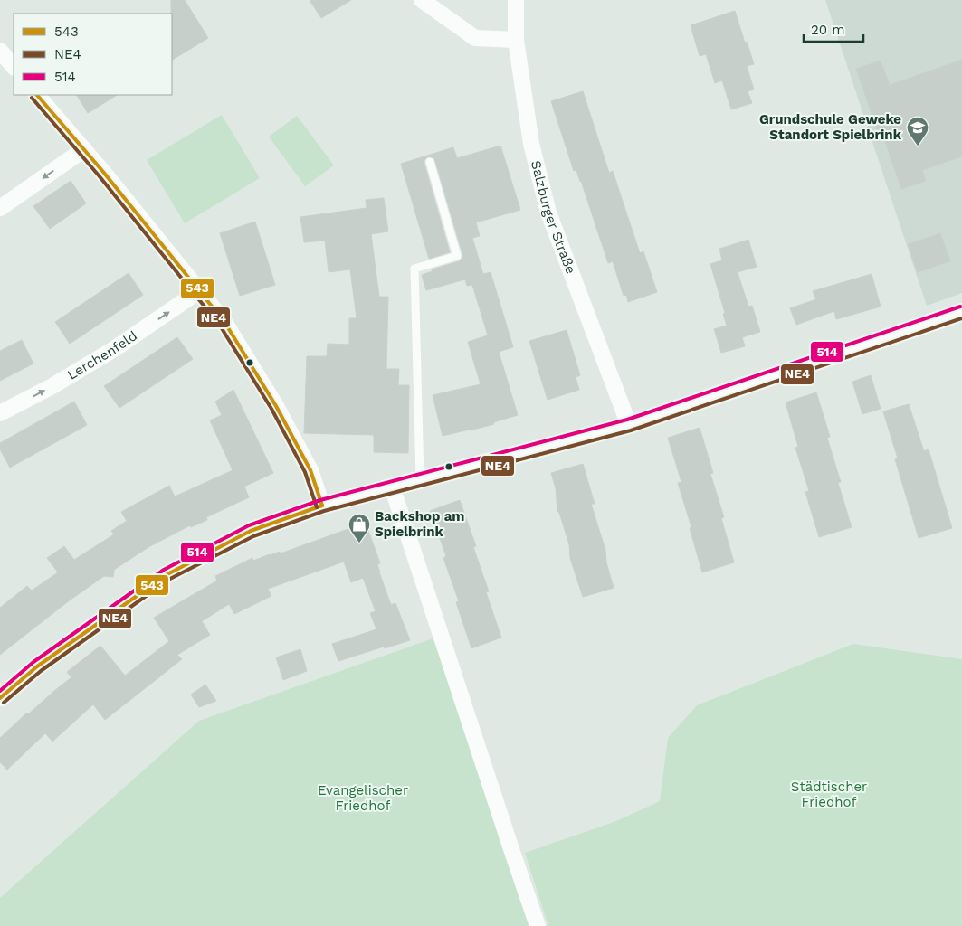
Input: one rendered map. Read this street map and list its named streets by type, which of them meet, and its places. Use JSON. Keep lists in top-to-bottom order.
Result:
{
  "streets": {
    "street": ["Salzburger Straße", "Lerchenfeld"]
  },
  "one_way": ["Lerchenfeld"],
  "parks": ["Städtischer Friedhof", "Evangelischer Friedhof"],
  "places": {
    "school or university": ["Grundschule Geweke Standort Spielbrink"],
    "shop": ["Backshop am Spielbrink"]
  },
  "lines": ["transit line 543", "transit line NE4", "transit line 514"],
  "legend": ["543", "NE4", "514"],
  "scale_bar": "20 m"
}
